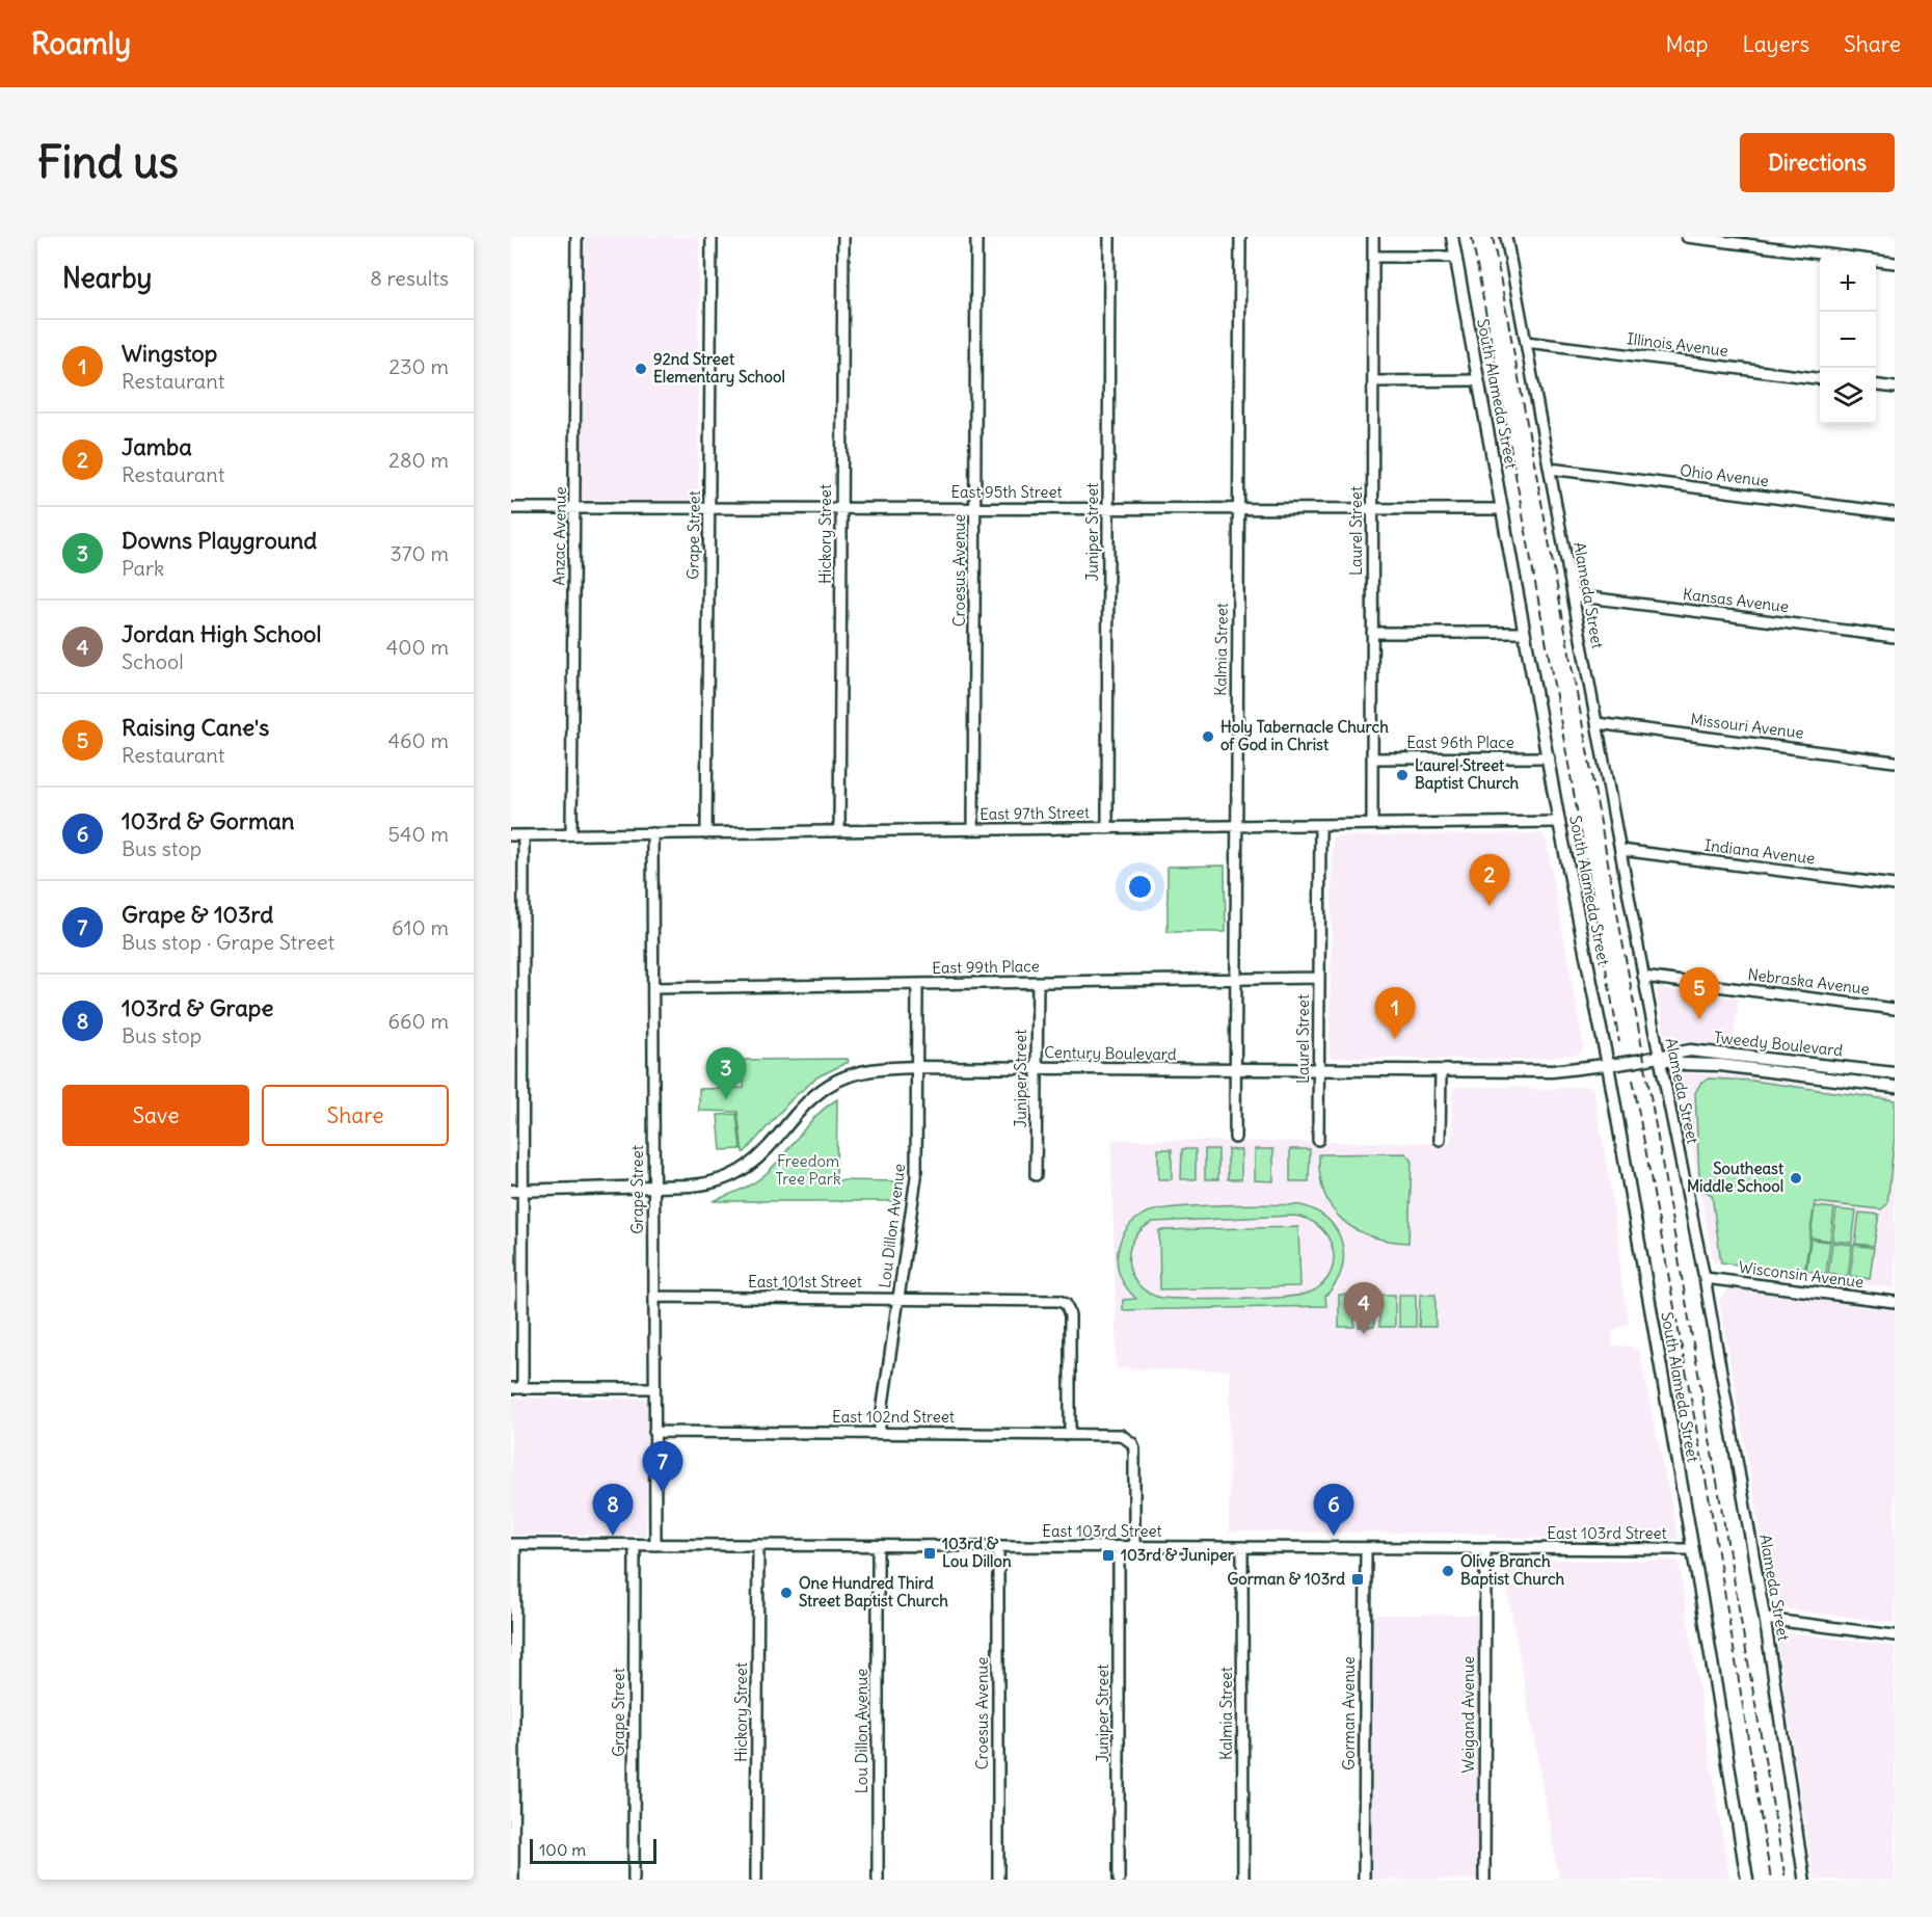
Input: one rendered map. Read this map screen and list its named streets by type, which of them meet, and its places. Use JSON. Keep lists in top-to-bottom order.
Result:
{
  "streets": {
    "main road": ["South Alameda Street", "Tweedy Boulevard", "Century Boulevard"],
    "street": [
      "Illinois Avenue",
      "Ohio Avenue",
      "East 95th Street",
      "Laurel Street",
      "Juniper Street",
      "Hickory Street",
      "Grape Street",
      "Anzac Avenue",
      "Croesus Avenue",
      "Alameda Street",
      "Kansas Avenue",
      "Kalmia Street",
      "Missouri Avenue",
      "East 96th Place",
      "East 97th Street",
      "Indiana Avenue",
      "East 99th Place",
      "Nebraska Avenue",
      "Lou Dillon Avenue",
      "Wisconsin Avenue",
      "East 101st Street",
      "East 102nd Street",
      "East 103rd Street",
      "Gorman Avenue",
      "Weigand Avenue"
    ]
  },
  "crossings": [
    ["Illinois Avenue", "Alameda Street"],
    ["South Alameda Street", "East 95th Street"],
    ["South Alameda Street", "East 96th Place"],
    ["South Alameda Street", "East 97th Street"],
    ["South Alameda Street", "Tweedy Boulevard"],
    ["South Alameda Street", "Century Boulevard"],
    ["South Alameda Street", "East 103rd Street"],
    ["Ohio Avenue", "Alameda Street"],
    ["East 95th Street", "Laurel Street"],
    ["East 95th Street", "Juniper Street"],
    ["East 95th Street", "Hickory Street"],
    ["East 95th Street", "Grape Street"],
    ["East 95th Street", "Anzac Avenue"],
    ["East 95th Street", "Croesus Avenue"],
    ["East 95th Street", "Kalmia Street"],
    ["Laurel Street", "East 96th Place"],
    ["Laurel Street", "East 97th Street"],
    ["Laurel Street", "East 99th Place"],
    ["Laurel Street", "Century Boulevard"],
    ["Juniper Street", "East 97th Street"],
    ["Juniper Street", "East 99th Place"],
    ["Juniper Street", "Century Boulevard"],
    ["Juniper Street", "East 103rd Street"],
    ["Hickory Street", "East 97th Street"],
    ["Hickory Street", "East 103rd Street"],
    ["Grape Street", "East 97th Street"],
    ["Grape Street", "East 99th Place"],
    ["Grape Street", "Century Boulevard"],
    ["Grape Street", "East 101st Street"],
    ["Grape Street", "East 102nd Street"],
    ["Grape Street", "East 103rd Street"],
    ["Anzac Avenue", "East 97th Street"],
    ["Croesus Avenue", "East 97th Street"],
    ["Croesus Avenue", "East 103rd Street"],
    ["Alameda Street", "Kansas Avenue"],
    ["Alameda Street", "Missouri Avenue"],
    ["Alameda Street", "Indiana Avenue"],
    ["Alameda Street", "Nebraska Avenue"],
    ["Alameda Street", "Tweedy Boulevard"],
    ["Alameda Street", "Wisconsin Avenue"],
    ["Kalmia Street", "East 97th Street"],
    ["Kalmia Street", "East 99th Place"],
    ["Kalmia Street", "Century Boulevard"],
    ["Kalmia Street", "East 103rd Street"],
    ["East 99th Place", "Lou Dillon Avenue"],
    ["Tweedy Boulevard", "Century Boulevard"],
    ["Century Boulevard", "Lou Dillon Avenue"],
    ["Lou Dillon Avenue", "East 101st Street"],
    ["Lou Dillon Avenue", "East 102nd Street"],
    ["Lou Dillon Avenue", "East 103rd Street"],
    ["East 101st Street", "East 102nd Street"],
    ["East 102nd Street", "East 103rd Street"],
    ["East 103rd Street", "Gorman Avenue"],
    ["East 103rd Street", "Weigand Avenue"]
  ],
  "parks": ["Freedom Tree Park"],
  "places": {
    "other": [
      "92nd Street Elementary School",
      "Holy Tabernacle Church of God in Christ",
      "Laurel Street Baptist Church",
      "Southeast Middle School",
      "Olive Branch Baptist Church",
      "One Hundred Third Street Baptist Church"
    ],
    "transit": ["103rd & Lou Dillon", "103rd & Juniper", "Gorman & 103rd"]
  },
  "scale_bar": "100 m",
  "page": {
    "header": "Roamly",
    "nav": ["Map", "Layers", "Share"],
    "buttons": [
      "Directions",
      ["Save", "Share"]
    ],
    "title": "Find us",
    "heading": ["Nearby", "8 results"],
    "map_buttons": ["+", "−"],
    "list": [
      {
        "mark": "1",
        "name": "Wingstop",
        "note": "Restaurant",
        "value": "230 m"
      },
      {
        "mark": "2",
        "name": "Jamba",
        "note": "Restaurant",
        "value": "280 m"
      },
      {
        "mark": "3",
        "name": "Downs Playground",
        "note": "Park",
        "value": "370 m"
      },
      {
        "mark": "4",
        "name": "Jordan High School",
        "note": "School",
        "value": "400 m"
      },
      {
        "mark": "5",
        "name": "Raising Cane's",
        "note": "Restaurant",
        "value": "460 m"
      },
      {
        "mark": "6",
        "name": "103rd & Gorman",
        "note": "Bus stop",
        "value": "540 m"
      },
      {
        "mark": "7",
        "name": "Grape & 103rd",
        "note": "Bus stop · Grape Street",
        "value": "610 m"
      },
      {
        "mark": "8",
        "name": "103rd & Grape",
        "note": "Bus stop",
        "value": "660 m"
      }
    ],
    "pins": [
      "2",
      "5",
      "1",
      "3",
      "4",
      "7",
      "6",
      "8"
    ],
    "scale": "100 m"
  }
}
